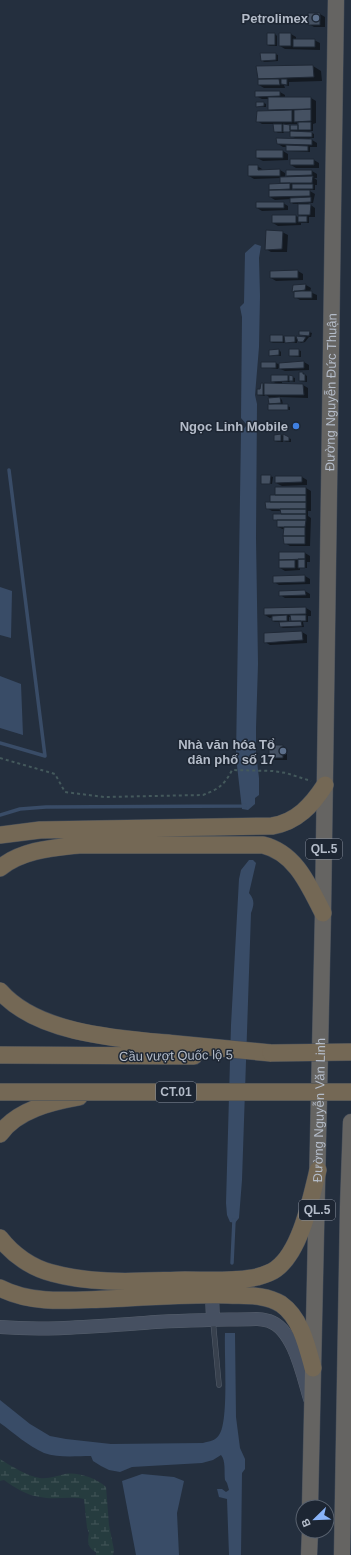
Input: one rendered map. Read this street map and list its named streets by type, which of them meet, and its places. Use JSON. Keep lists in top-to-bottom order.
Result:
{
  "streets": {
    "highway": [
      "Đường Nguyễn Đức Thuận",
      "QL.5",
      "Cầu vượt Quốc lộ 5",
      "CT.01",
      "Đường Nguyễn Văn Linh"
    ]
  },
  "crossings": [
    ["Đường Nguyễn Đức Thuận", "Đường Nguyễn Văn Linh"]
  ],
  "places": ["Petrolimex", "Ngọc Linh Mobile", "Nhà văn hóa Tổ dân phố số 17"],
  "north": "bottom left"
}
